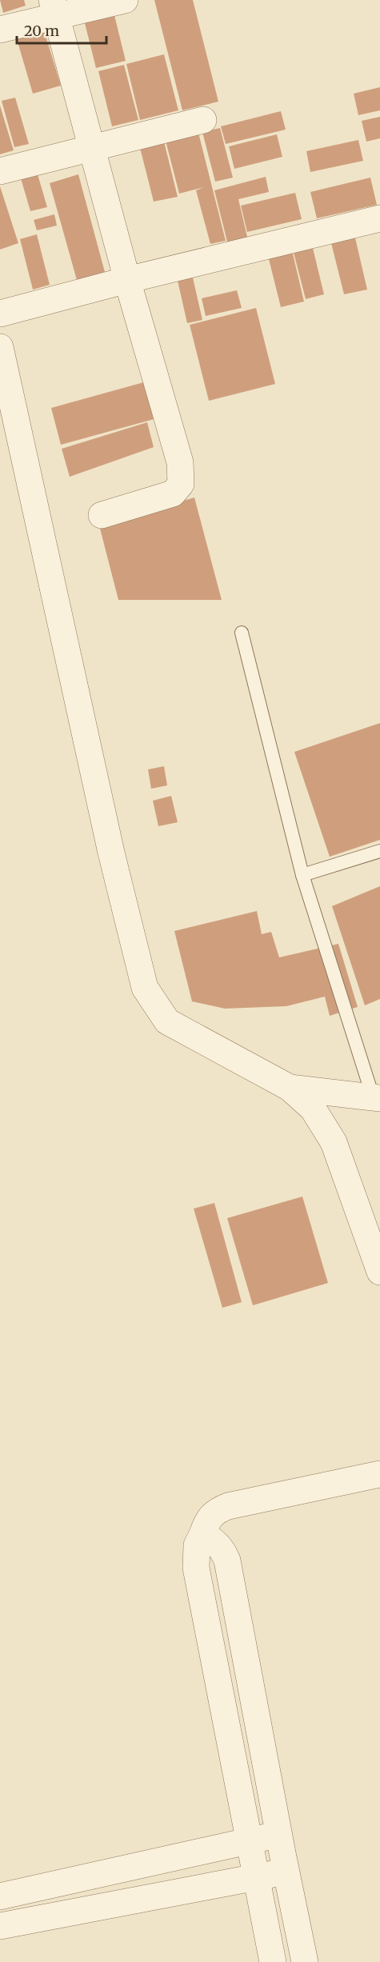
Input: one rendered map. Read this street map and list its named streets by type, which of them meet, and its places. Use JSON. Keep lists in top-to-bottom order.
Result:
{
  "scale_bar": "20 m"
}
